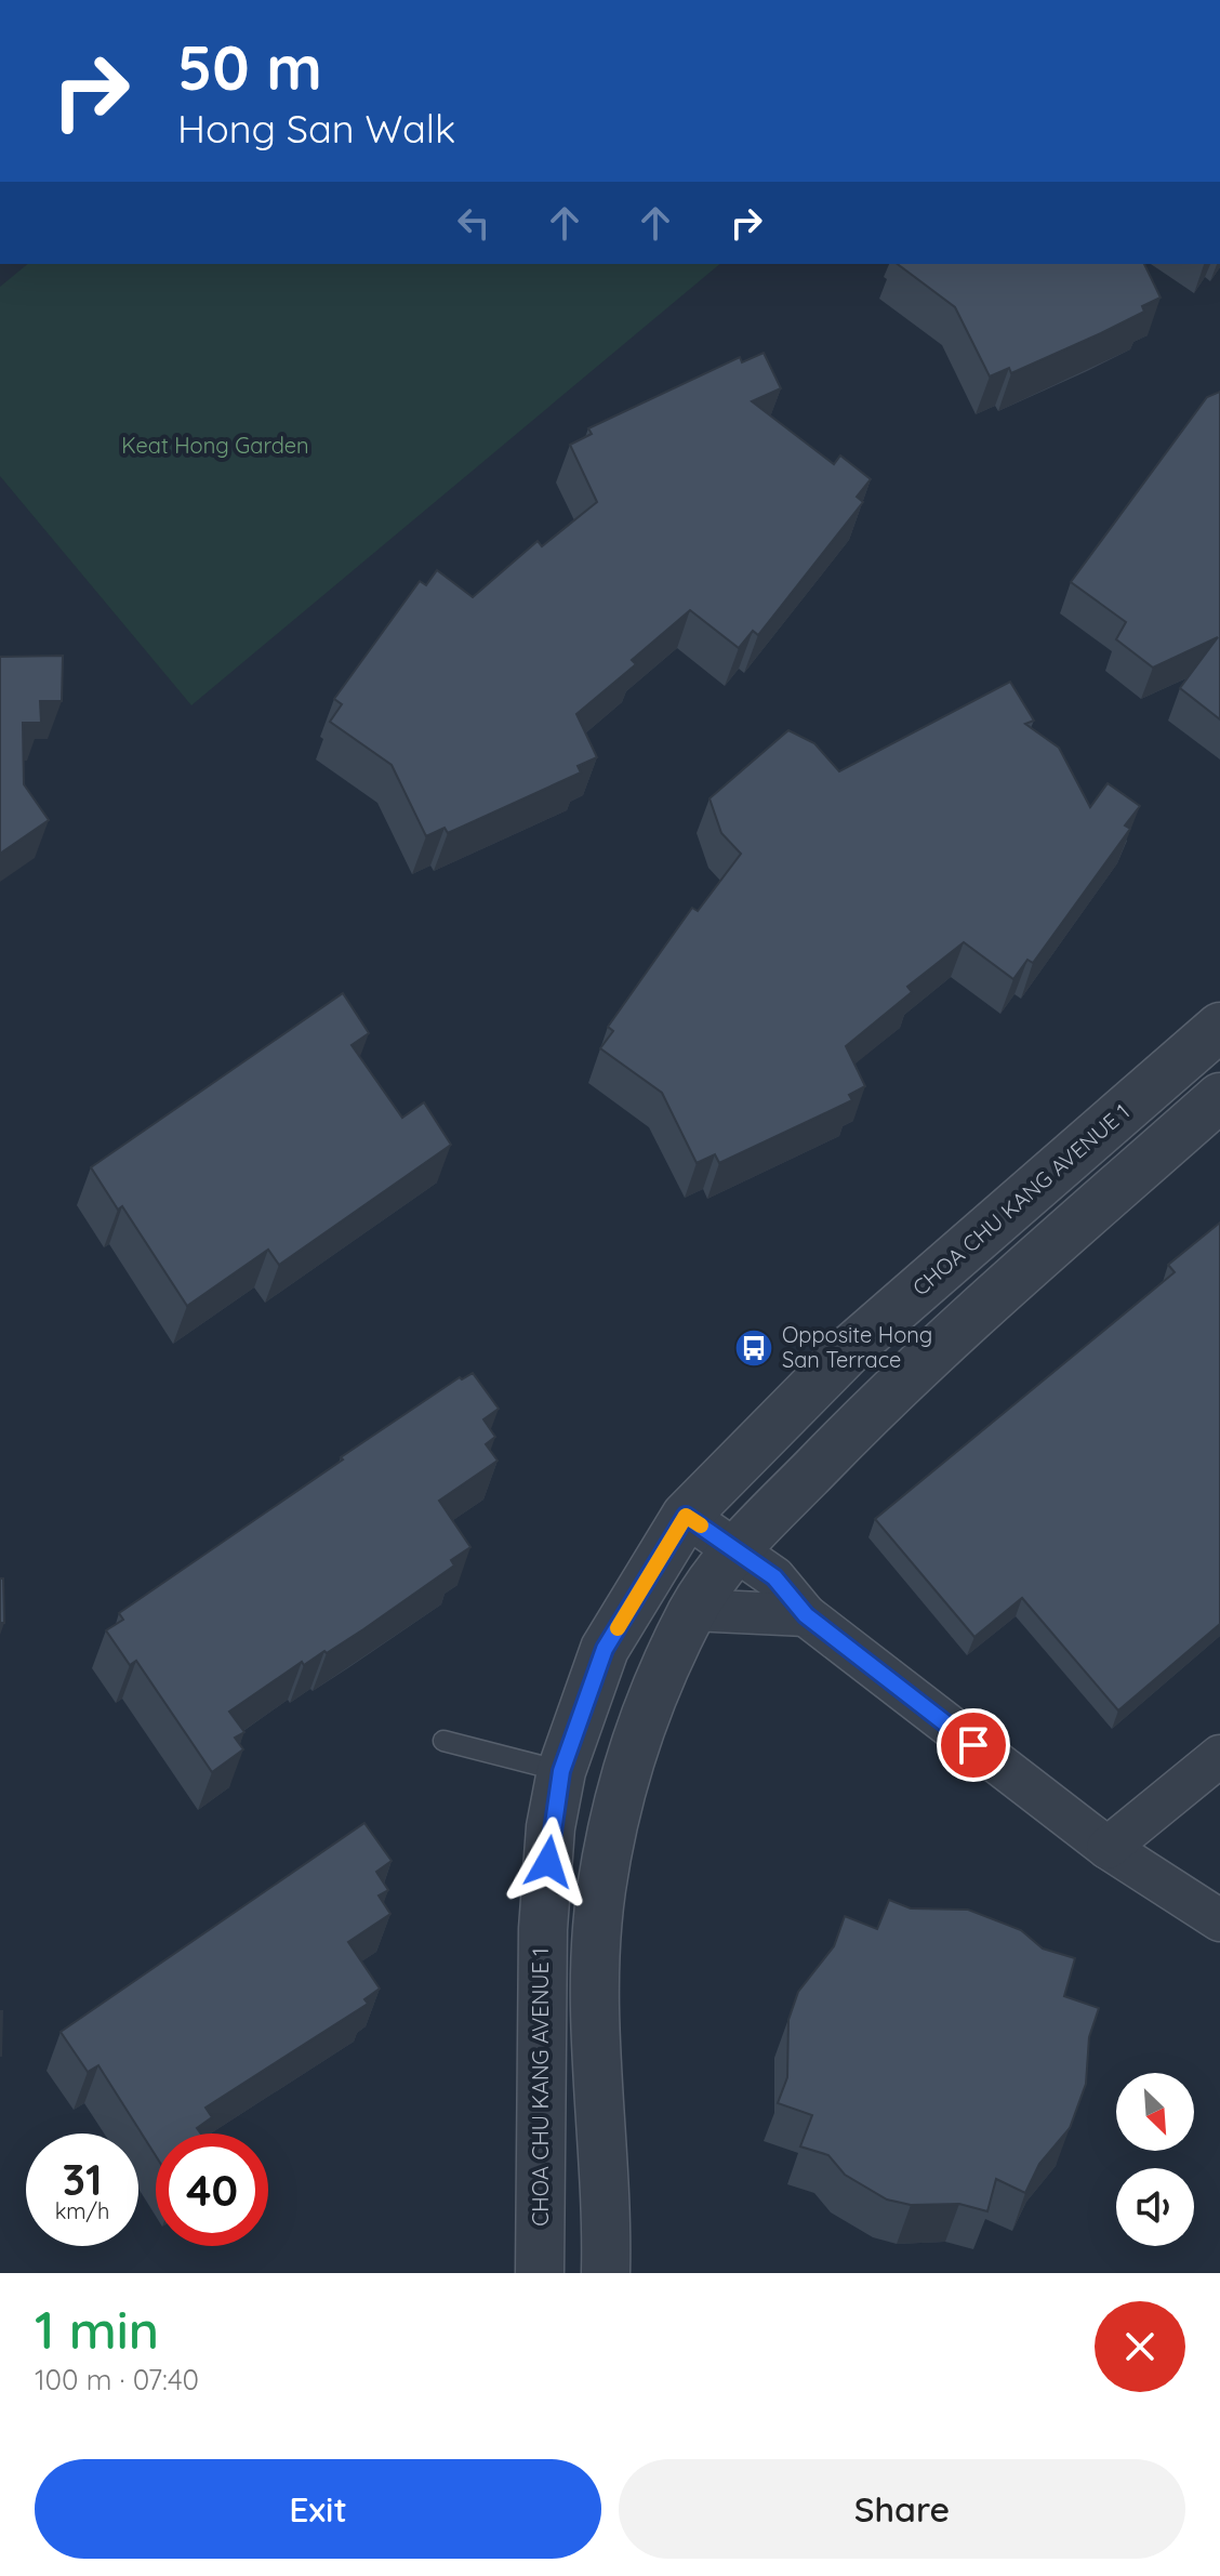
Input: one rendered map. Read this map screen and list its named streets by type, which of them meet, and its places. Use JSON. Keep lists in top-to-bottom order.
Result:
{
  "streets": {
    "street": ["CHOA CHU KANG AVENUE 1"]
  },
  "parks": ["Keat Hong Garden"],
  "places": {
    "bus stop": ["Opposite Hong San Terrace"]
  },
  "north": "bottom right",
  "page": {
    "turn": ["50 m", "Hong San Walk"],
    "speed": "31 km/h",
    "limit": "40",
    "heading": ["1 min", "100 m · 07:40"],
    "buttons": ["Exit", "Share"]
  }
}
